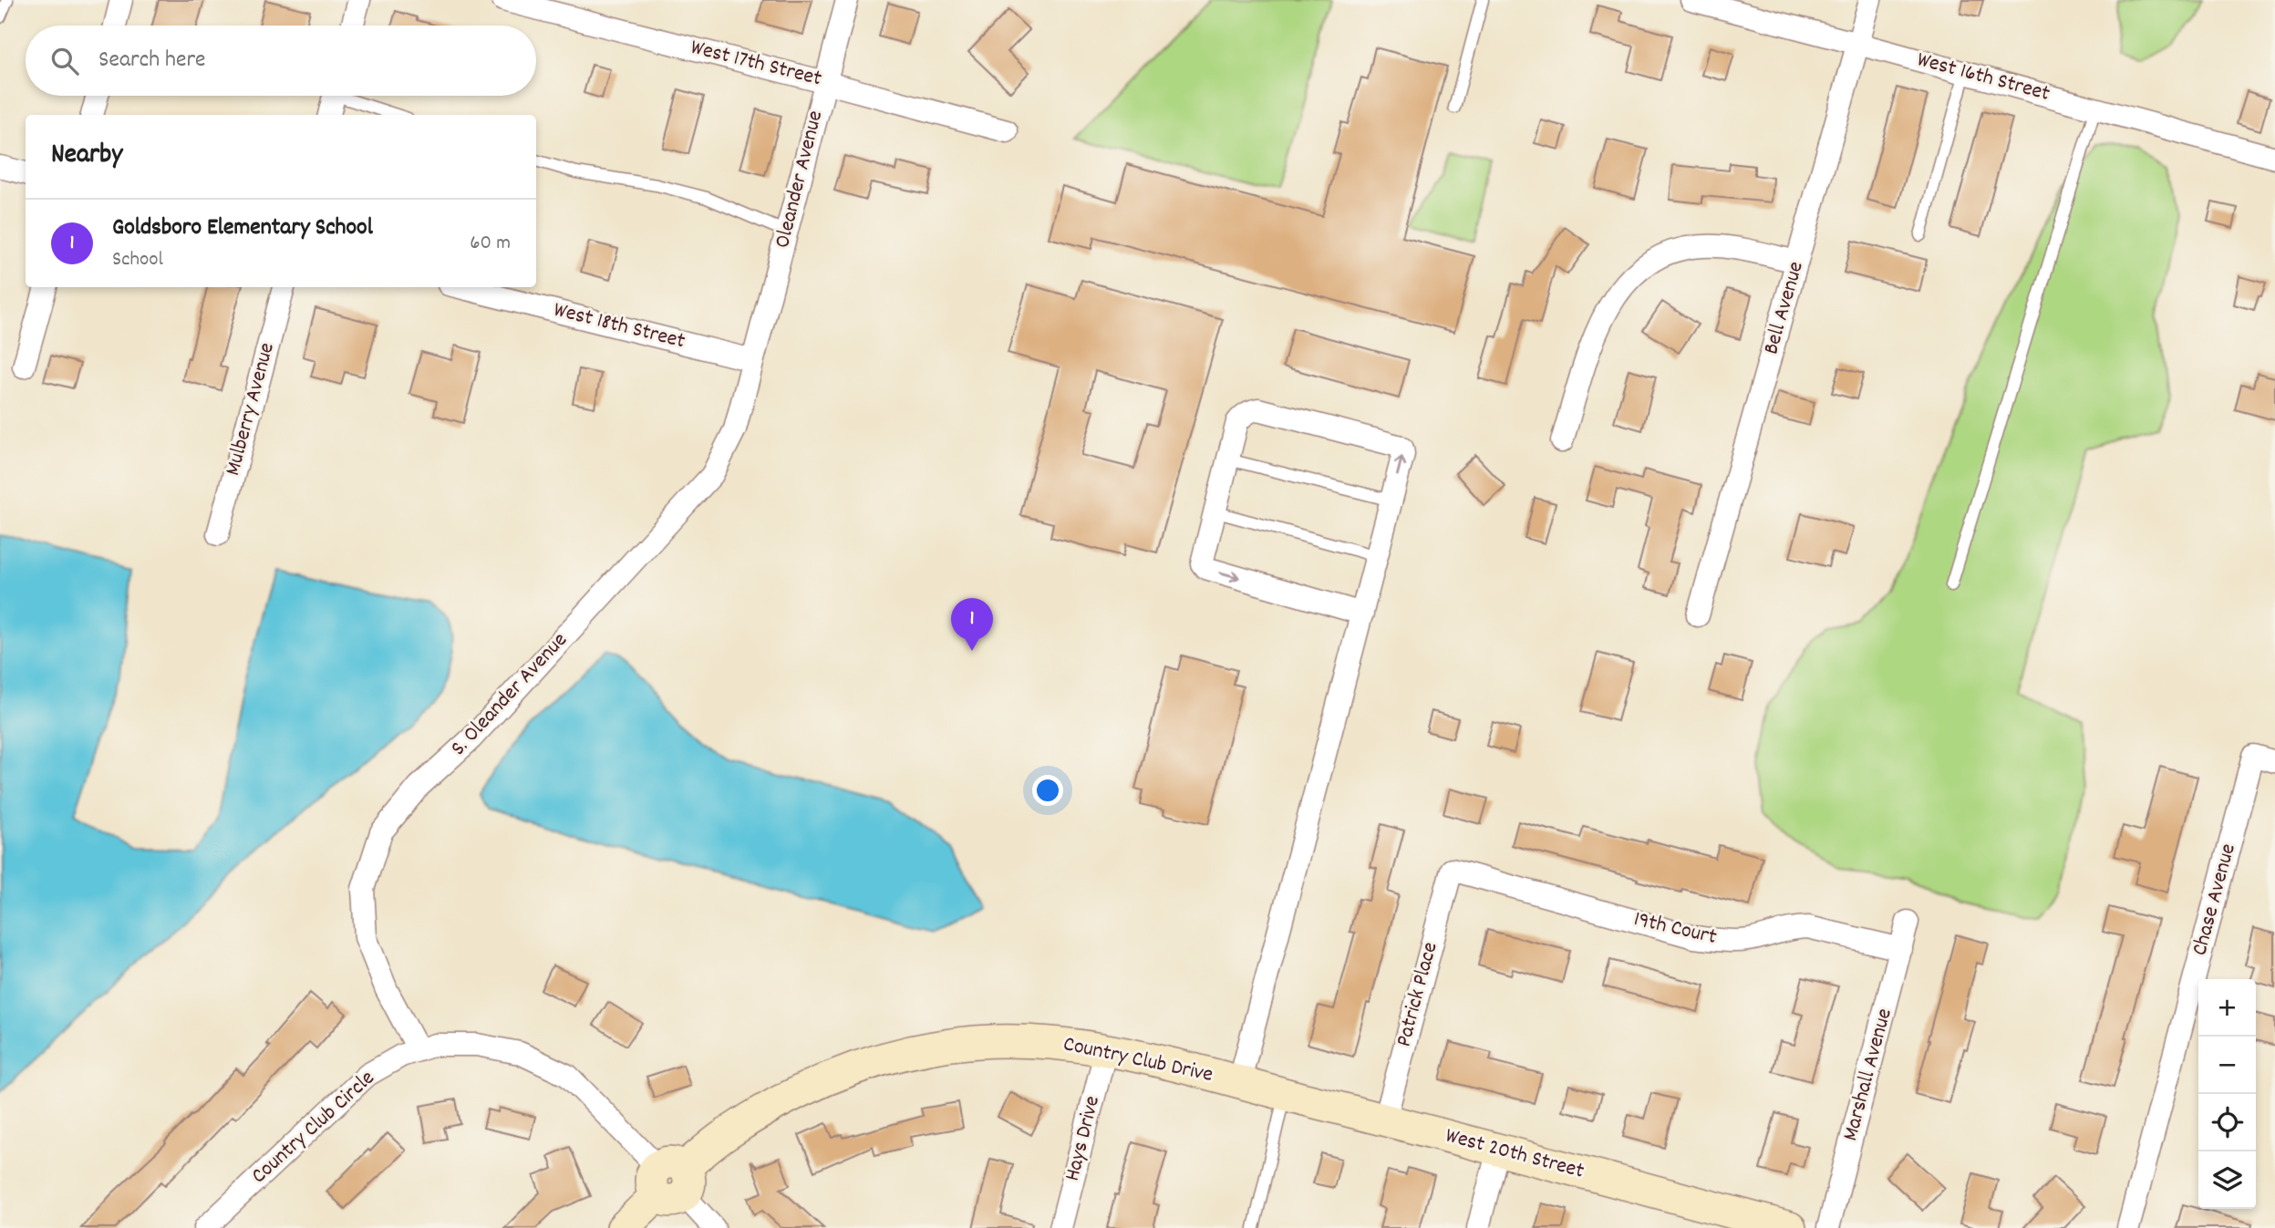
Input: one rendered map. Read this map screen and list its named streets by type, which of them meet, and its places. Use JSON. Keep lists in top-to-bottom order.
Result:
{
  "streets": {
    "street": [
      "West 17th Street",
      "West 16th Street",
      "Oleander Avenue",
      "Bell Avenue",
      "West 18th Street",
      "Mulberry Avenue",
      "S. Oleander Avenue",
      "Chase Avenue",
      "19th Court",
      "Patrick Place",
      "Country Club Drive",
      "Marshall Avenue",
      "Country Club Circle",
      "Hays Drive",
      "West 20th Street"
    ]
  },
  "crossings": [
    ["West 17th Street", "Oleander Avenue"],
    ["West 16th Street", "Bell Avenue"],
    ["Oleander Avenue", "West 18th Street"],
    ["Oleander Avenue", "S. Oleander Avenue"],
    ["West 18th Street", "S. Oleander Avenue"],
    ["S. Oleander Avenue", "Country Club Circle"],
    ["19th Court", "Patrick Place"],
    ["19th Court", "Marshall Avenue"],
    ["Patrick Place", "West 20th Street"],
    ["Country Club Drive", "Country Club Circle"],
    ["Country Club Drive", "Hays Drive"],
    ["Country Club Drive", "West 20th Street"]
  ],
  "page": {
    "search": "Search here",
    "heading": "Nearby",
    "list": [
      {
        "mark": "1",
        "name": "Goldsboro Elementary School",
        "note": "School",
        "value": "60 m"
      }
    ],
    "pins": "1",
    "map_buttons": ["+", "−"]
  }
}
